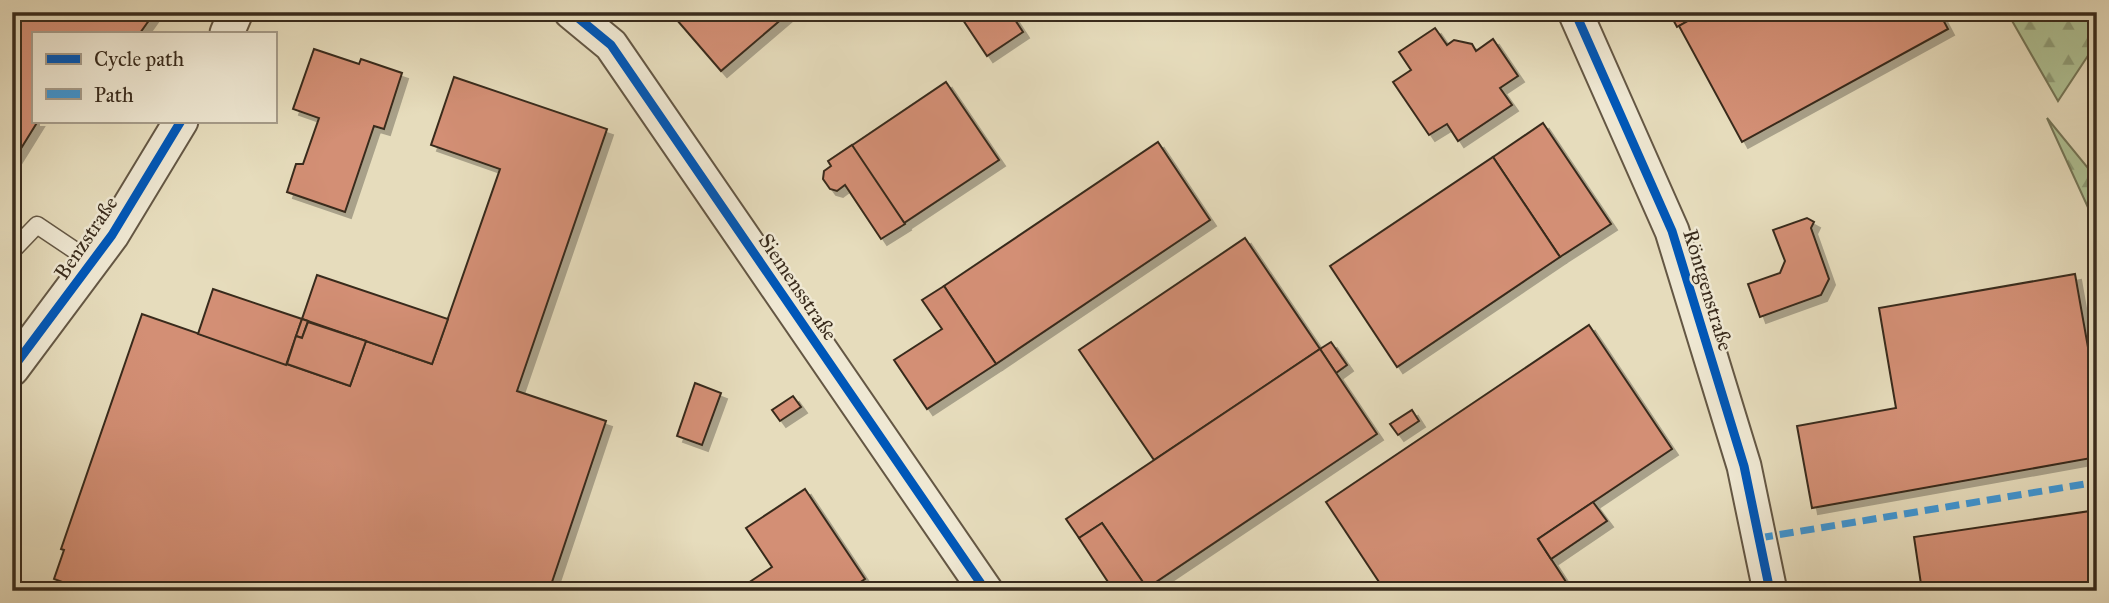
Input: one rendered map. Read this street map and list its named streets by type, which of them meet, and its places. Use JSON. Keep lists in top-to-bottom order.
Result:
{
  "streets": {
    "street": ["Benzstraße", "Siemensstraße", "Röntgenstraße"]
  },
  "legend": ["Cycle path", "Path"]
}
